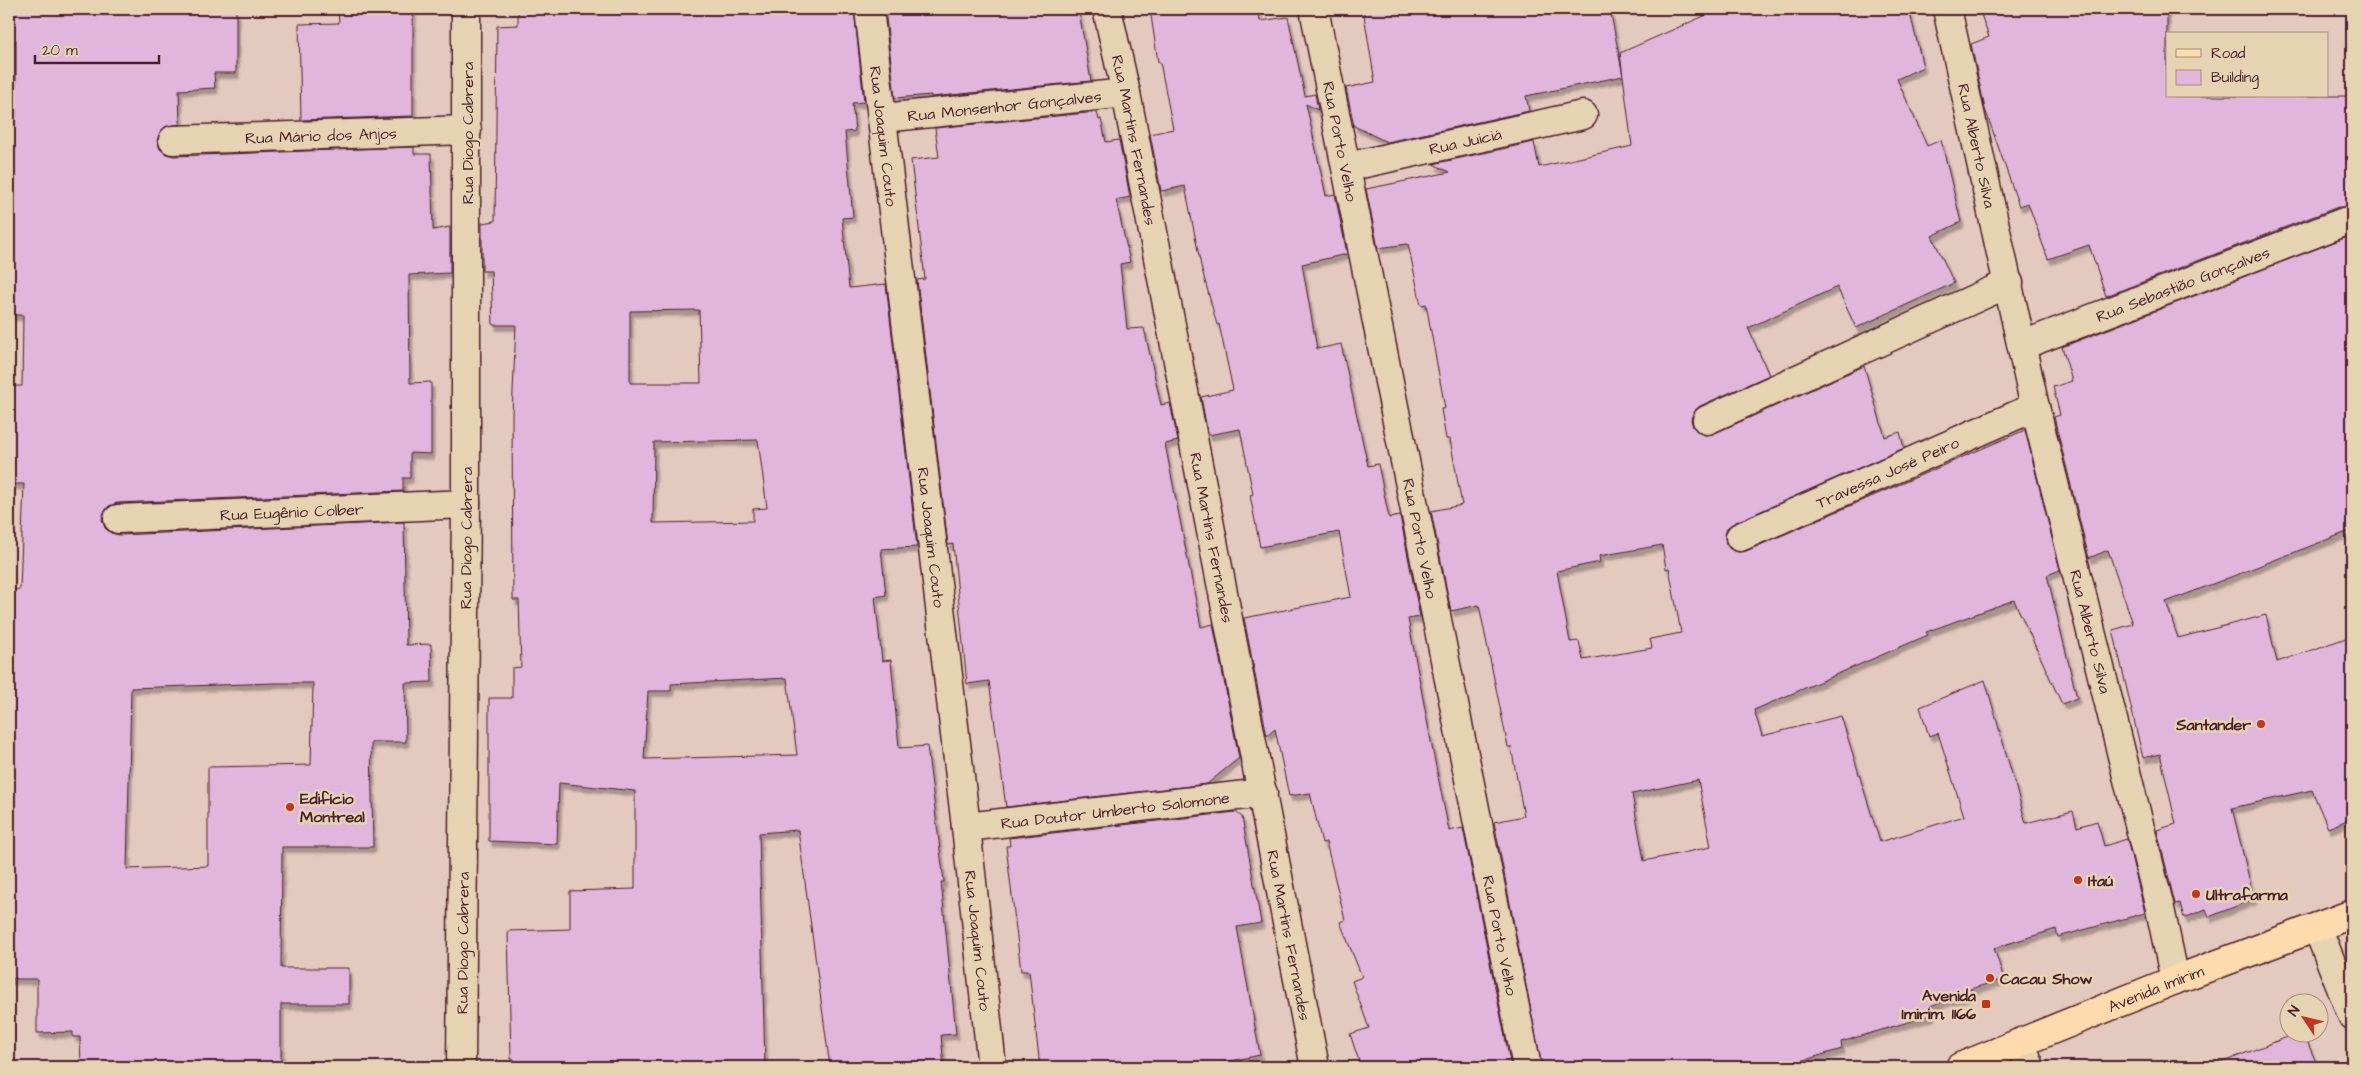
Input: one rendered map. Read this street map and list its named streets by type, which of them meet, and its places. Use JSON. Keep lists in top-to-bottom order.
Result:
{
  "streets": {
    "main road": ["Avenida Imirim"],
    "street": [
      "Rua Monsenhor Gonçalves",
      "Rua Diogo Cabrera",
      "Rua Mário dos Anjos",
      "Rua Joaquim Couto",
      "Rua Martins Fernandes",
      "Rua Porto Velho",
      "Rua Juiciá",
      "Rua Alberto Silva",
      "Rua Sebastião Gonçalves",
      "Travessa José Peiro",
      "Rua Eugênio Colber",
      "Rua Doutor Umberto Salomone"
    ]
  },
  "crossings": [
    ["Rua Monsenhor Gonçalves", "Rua Joaquim Couto"],
    ["Rua Monsenhor Gonçalves", "Rua Martins Fernandes"],
    ["Rua Diogo Cabrera", "Rua Mário dos Anjos"],
    ["Rua Diogo Cabrera", "Rua Eugênio Colber"],
    ["Rua Joaquim Couto", "Rua Doutor Umberto Salomone"],
    ["Rua Martins Fernandes", "Rua Doutor Umberto Salomone"],
    ["Rua Porto Velho", "Rua Juiciá"],
    ["Rua Alberto Silva", "Rua Sebastião Gonçalves"],
    ["Rua Alberto Silva", "Travessa José Peiro"],
    ["Rua Alberto Silva", "Avenida Imirim"]
  ],
  "places": {
    "other": [
      "Santander",
      "Edifício Montreal",
      "Itaú",
      "Ultrafarma",
      "Cacau Show"
    ],
    "transit": ["Avenida Imirim, 1166"]
  },
  "legend": ["Road", "Building"],
  "scale_bar": "20 m",
  "north": "top left"
}
